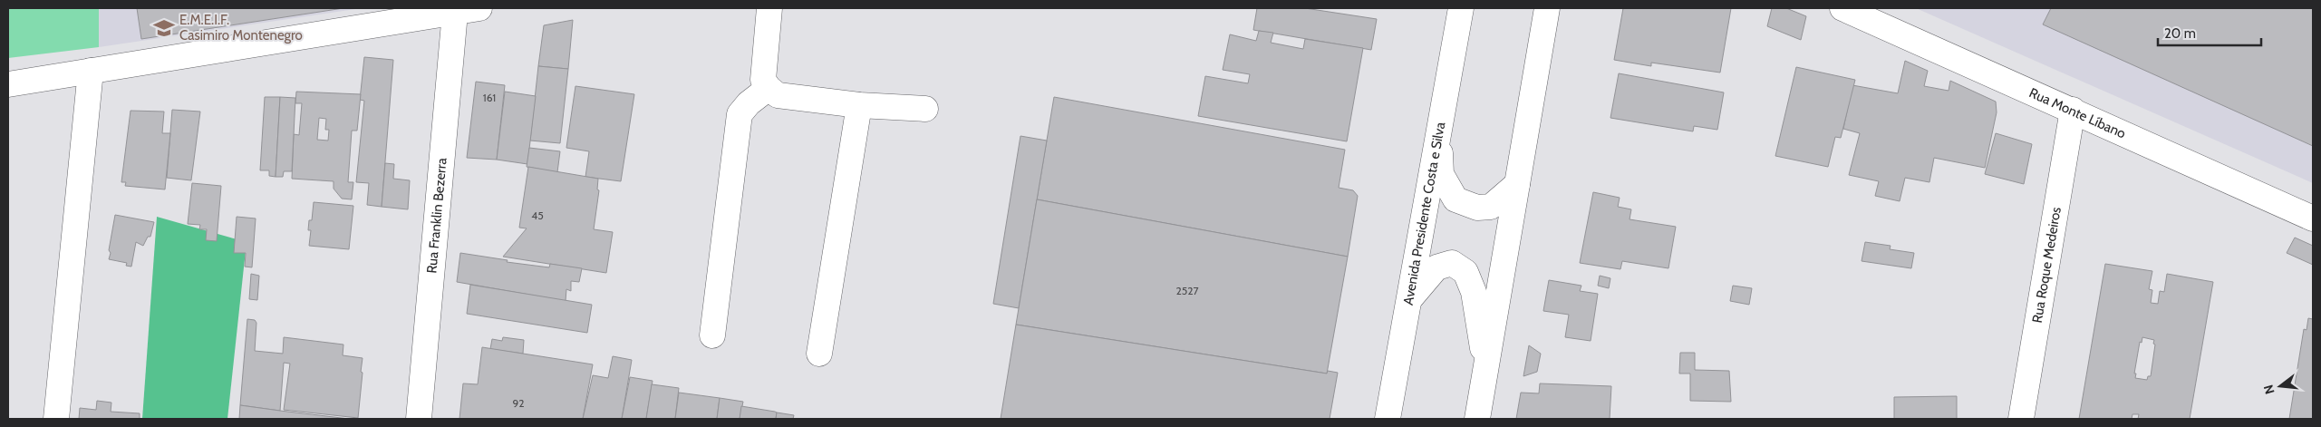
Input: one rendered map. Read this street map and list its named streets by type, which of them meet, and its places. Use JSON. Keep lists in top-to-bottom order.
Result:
{
  "streets": {
    "street": [
      "Rua Monte Líbano",
      "Avenida Presidente Costa e Silva",
      "Rua Franklin Bezerra",
      "Rua Roque Medeiros"
    ]
  },
  "crossings": [
    ["Rua Monte Líbano", "Rua Roque Medeiros"]
  ],
  "places": {
    "school or university": ["E.M.E.I.F. Casimiro Montenegro"]
  },
  "house_numbers": [
    "161",
    "45",
    "2527",
    "92"
  ],
  "scale_bar": "20 m",
  "north": "left"
}
